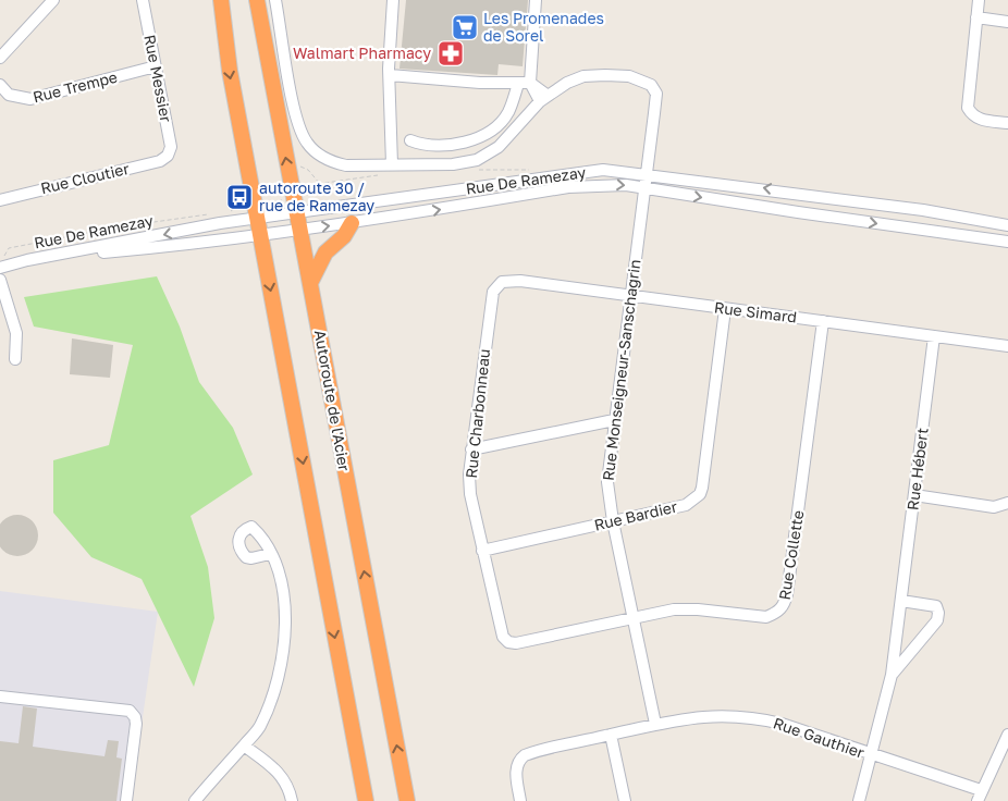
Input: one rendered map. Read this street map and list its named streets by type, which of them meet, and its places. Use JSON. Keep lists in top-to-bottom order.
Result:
{
  "streets": {
    "highway": ["Autoroute de l'Acier"],
    "street": [
      "Rue Messier",
      "Rue Trempe",
      "Rue Cloutier",
      "Rue De Ramezay",
      "Rue Simard",
      "Rue Monseigneur-Sanschagrin",
      "Rue Charbonneau",
      "Rue Hébert",
      "Rue Bardier",
      "Rue Collette",
      "Rue Gauthier"
    ]
  },
  "crossings": [
    ["Rue Messier", "Rue Trempe"],
    ["Rue Messier", "Rue Cloutier"],
    ["Rue De Ramezay", "Rue Monseigneur-Sanschagrin"],
    ["Rue De Ramezay", "Autoroute de l'Acier"],
    ["Rue Simard", "Rue Monseigneur-Sanschagrin"],
    ["Rue Simard", "Rue Charbonneau"],
    ["Rue Simard", "Rue Hébert"],
    ["Rue Simard", "Rue Bardier"],
    ["Rue Simard", "Rue Collette"],
    ["Rue Monseigneur-Sanschagrin", "Rue Bardier"],
    ["Rue Monseigneur-Sanschagrin", "Rue Collette"],
    ["Rue Monseigneur-Sanschagrin", "Rue Gauthier"],
    ["Rue Charbonneau", "Rue Bardier"],
    ["Rue Charbonneau", "Rue Collette"],
    ["Rue Hébert", "Rue Gauthier"]
  ],
  "places": {
    "supermarket": ["Les Promenades de Sorel"],
    "pharmacy": ["Walmart Pharmacy"],
    "bus stop": ["autoroute 30 / rue de Ramezay"]
  }
}
